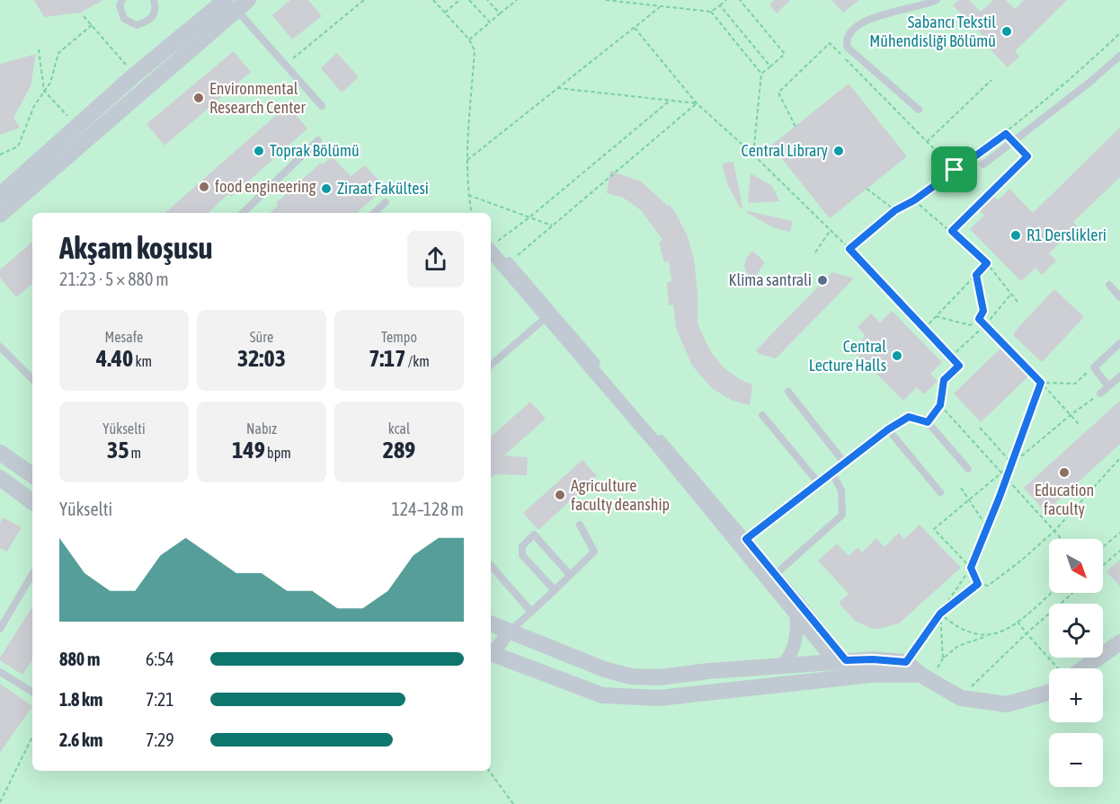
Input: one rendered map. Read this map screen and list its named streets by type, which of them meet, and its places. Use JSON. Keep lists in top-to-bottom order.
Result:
{
  "places": [
    "Sabancı Tekstil Mühendisliği Bölümü",
    "Environmental Research Center",
    "Toprak Bölümü",
    "Central Library",
    "food engineering",
    "Ziraat Fakültesi",
    "R1 Derslikleri",
    "Klima santrali",
    "Central Lecture Halls",
    "Education faculty",
    "Agriculture faculty deanship"
  ],
  "north": "bottom right",
  "page": {
    "heading": ["Akşam koşusu", "21:23 · 5 × 880 m"],
    "stats": [
      ["Mesafe", "4.40 km"],
      ["Süre", "32:03"],
      ["Tempo", "7:17 /km"],
      ["Yükselti", "35 m"],
      ["Nabız", "149 bpm"],
      ["kcal", "289"]
    ],
    "chart": ["Yükselti", "124–128 m"],
    "map_buttons": ["+", "−"],
    "list": [
      {
        "name": "880 m",
        "note": "6:54"
      },
      {
        "name": "1.8 km",
        "note": "7:21"
      },
      {
        "name": "2.6 km",
        "note": "7:29"
      }
    ]
  }
}
